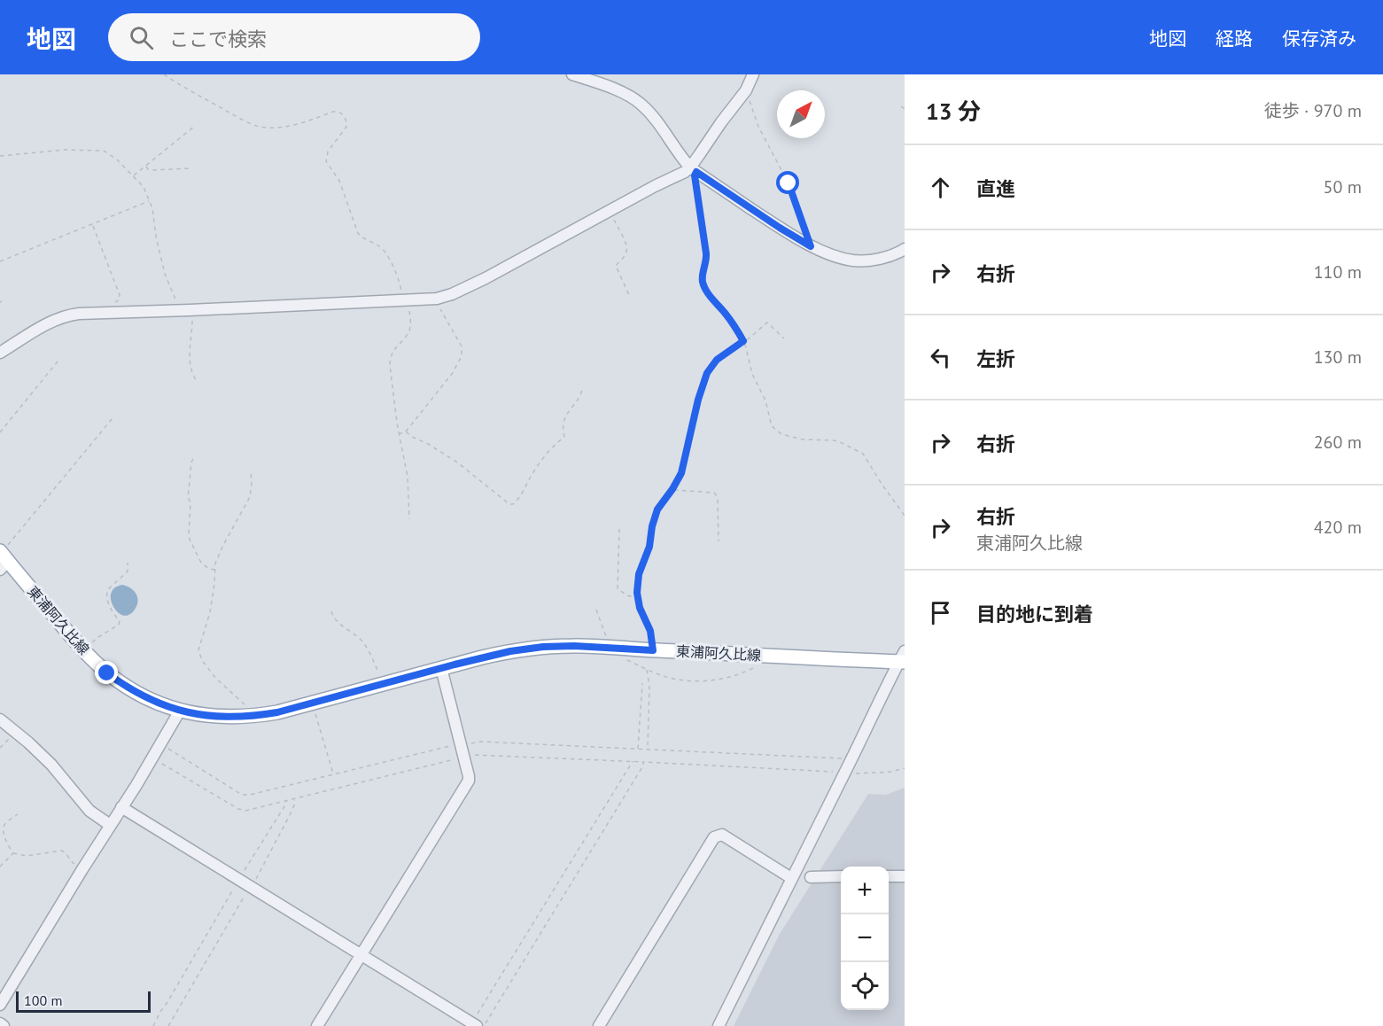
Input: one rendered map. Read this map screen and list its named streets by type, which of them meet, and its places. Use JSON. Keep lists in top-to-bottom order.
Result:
{
  "streets": {
    "main road": ["東浦阿久比線"]
  },
  "scale_bar": "100 m",
  "north": "top right",
  "page": {
    "header": "地図",
    "search": "ここで検索",
    "nav": ["地図", "経路", "保存済み"],
    "heading": ["13 分", "徒歩 · 970 m"],
    "list": [
      ["直進", "50 m"],
      ["右折", "110 m"],
      ["左折", "130 m"],
      ["右折", "260 m"],
      ["右折", "東浦阿久比線", "420 m"],
      "目的地に到着"
    ],
    "map_buttons": ["+", "−"],
    "scale": "100 m"
  }
}
